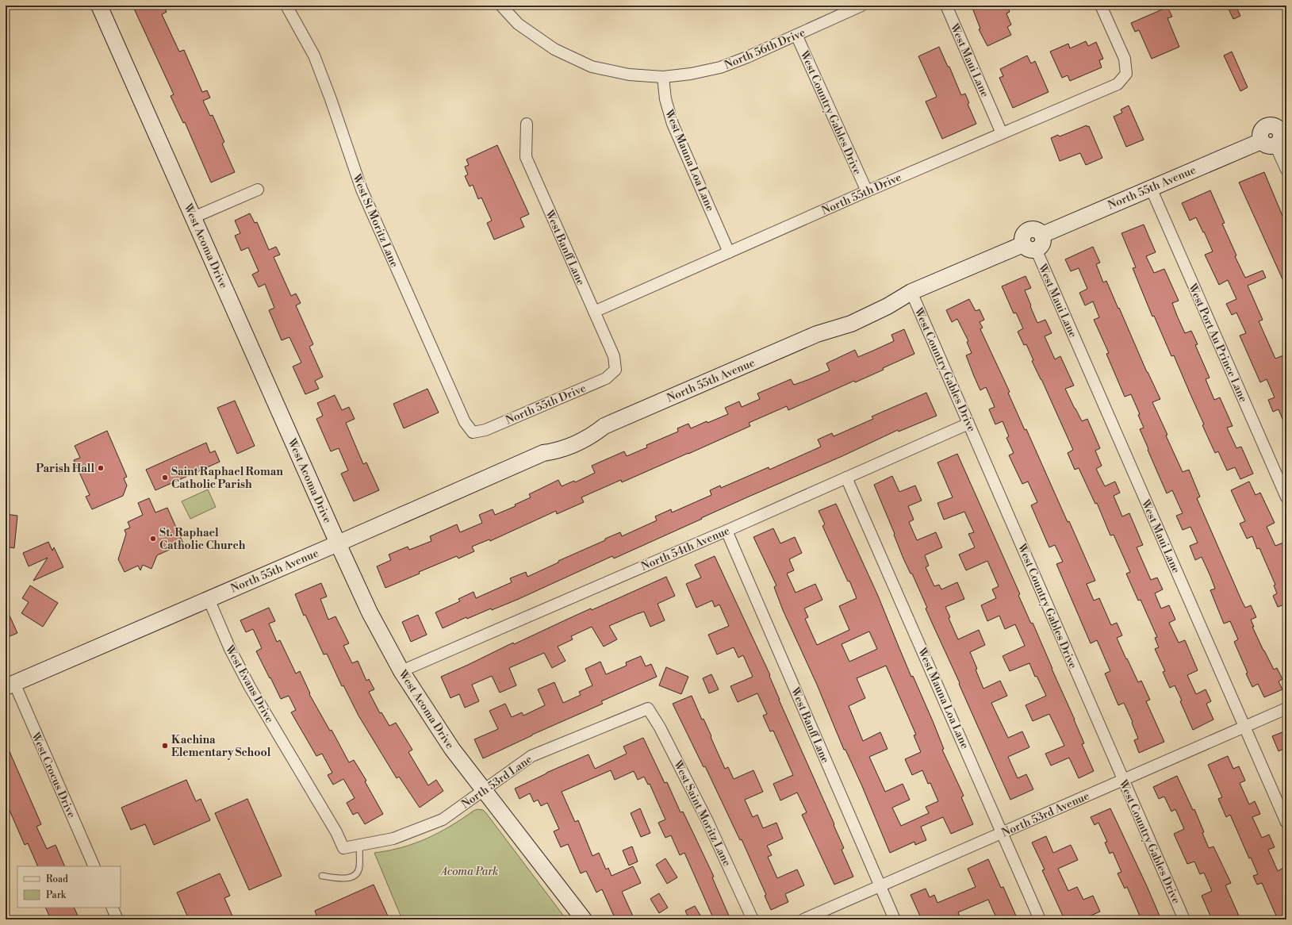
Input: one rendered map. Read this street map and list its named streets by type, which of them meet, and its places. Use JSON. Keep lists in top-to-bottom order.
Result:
{
  "streets": {
    "street": [
      "North 56th Drive",
      "West Maui Lane",
      "West Country Gables Drive",
      "West Mauna Loa Lane",
      "North 55th Avenue",
      "North 55th Drive",
      "West St Moritz Lane",
      "West Acoma Drive",
      "West Banff Lane",
      "West Port Au Prince Lane",
      "North 54th Avenue",
      "West Evans Drive",
      "West Crocus Drive",
      "North 53rd Lane",
      "West Saint Moritz Lane",
      "North 53rd Avenue"
    ]
  },
  "crossings": [
    ["North 56th Drive", "West Country Gables Drive"],
    ["North 56th Drive", "West Mauna Loa Lane"],
    ["West Maui Lane", "North 55th Avenue"],
    ["West Maui Lane", "North 55th Drive"],
    ["West Maui Lane", "North 53rd Avenue"],
    ["West Country Gables Drive", "North 55th Avenue"],
    ["West Country Gables Drive", "North 55th Drive"],
    ["West Country Gables Drive", "North 54th Avenue"],
    ["West Country Gables Drive", "North 53rd Avenue"],
    ["West Mauna Loa Lane", "North 55th Drive"],
    ["West Mauna Loa Lane", "North 54th Avenue"],
    ["West Mauna Loa Lane", "North 53rd Avenue"],
    ["North 55th Avenue", "West Acoma Drive"],
    ["North 55th Avenue", "West Port Au Prince Lane"],
    ["North 55th Avenue", "West Evans Drive"],
    ["North 55th Avenue", "West Crocus Drive"],
    ["North 55th Drive", "West St Moritz Lane"],
    ["North 55th Drive", "West Banff Lane"],
    ["West Acoma Drive", "North 54th Avenue"],
    ["West Acoma Drive", "North 53rd Lane"],
    ["West Banff Lane", "North 54th Avenue"],
    ["West Banff Lane", "North 53rd Avenue"],
    ["West Evans Drive", "North 53rd Lane"],
    ["North 53rd Lane", "West Saint Moritz Lane"]
  ],
  "parks": ["Acoma Park"],
  "places": [
    "Parish Hall",
    "Saint Raphael Roman Catholic Parish",
    "St. Raphael Catholic Church",
    "Kachina Elementary School"
  ],
  "legend": ["Road", "Park"]
}
